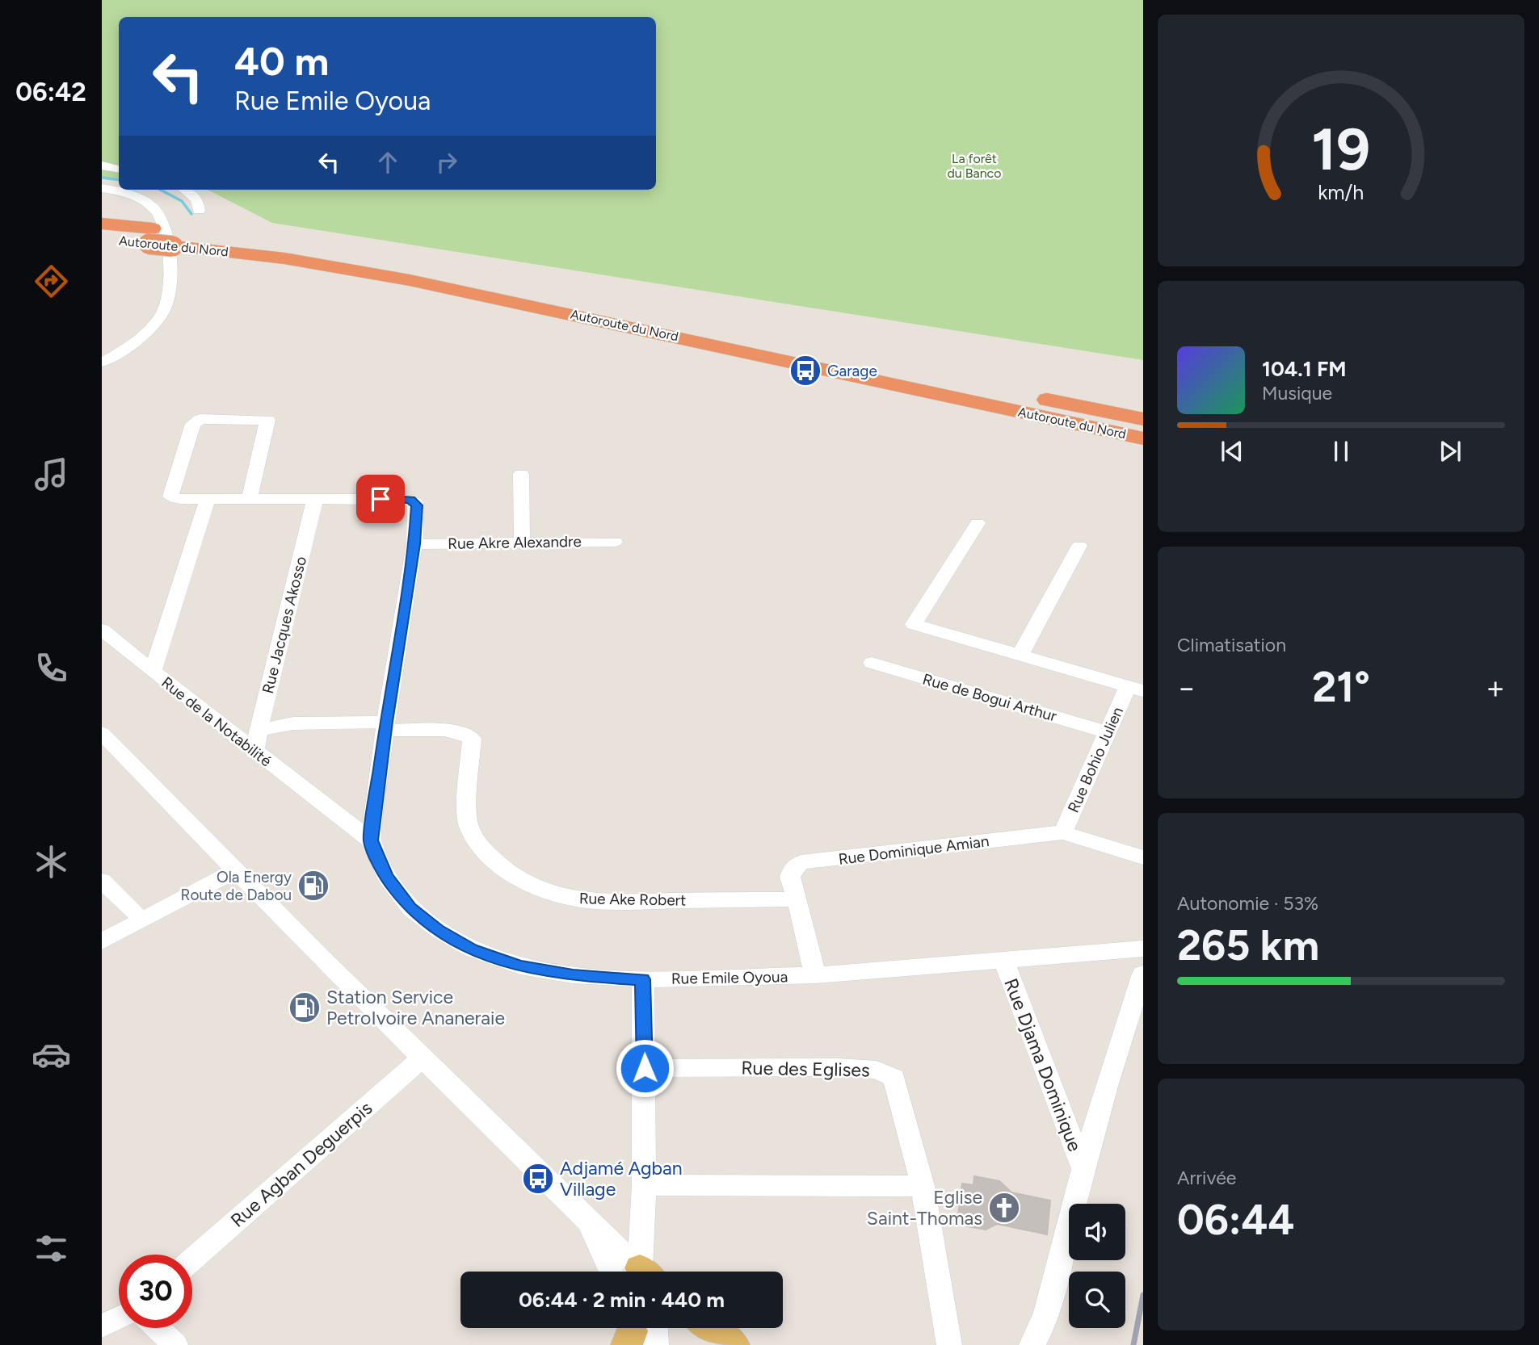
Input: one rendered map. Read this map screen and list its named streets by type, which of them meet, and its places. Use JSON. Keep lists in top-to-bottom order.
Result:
{
  "streets": {
    "highway": ["Autoroute du Nord"],
    "street": [
      "Rue Akre Alexandre",
      "Rue Jacques Akosso",
      "Rue de Bogui Arthur",
      "Rue de la Notabilité",
      "Rue Bohio Julien",
      "Rue Dominique Amian",
      "Rue Ake Robert",
      "Rue Emile Oyoua",
      "Rue Djama Dominique",
      "Rue des Eglises",
      "Rue Agban Deguerpis"
    ]
  },
  "crossings": [
    ["Rue Jacques Akosso", "Rue de la Notabilité"],
    ["Rue de Bogui Arthur", "Rue Bohio Julien"],
    ["Rue de la Notabilité", "Rue Emile Oyoua"],
    ["Rue Bohio Julien", "Rue Dominique Amian"],
    ["Rue Dominique Amian", "Rue Ake Robert"],
    ["Rue Dominique Amian", "Rue Emile Oyoua"],
    ["Rue Emile Oyoua", "Rue Djama Dominique"]
  ],
  "parks": ["La forêt du Banco"],
  "places": {
    "bus stop": ["Garage", "Adjamé Agban Village"],
    "fuel station": ["Ola Energy Route de Dabou", "Station Service PetroIvoire Ananeraie"],
    "church": ["Eglise Saint-Thomas"]
  },
  "page": {
    "tabs": "06:42",
    "turn": ["40 m", "Rue Emile Oyoua"],
    "song": ["104.1 FM", "Musique"],
    "tile": [
      "Climatisation",
      ["Autonomie · 53%", "265 km"],
      ["Arrivée", "06:44"]
    ],
    "heat": ["−", "21°", "+"],
    "limit": "30",
    "trip": "06:44 · 2 min · 440 m",
    "gauge": ["19", "km/h"]
  }
}
